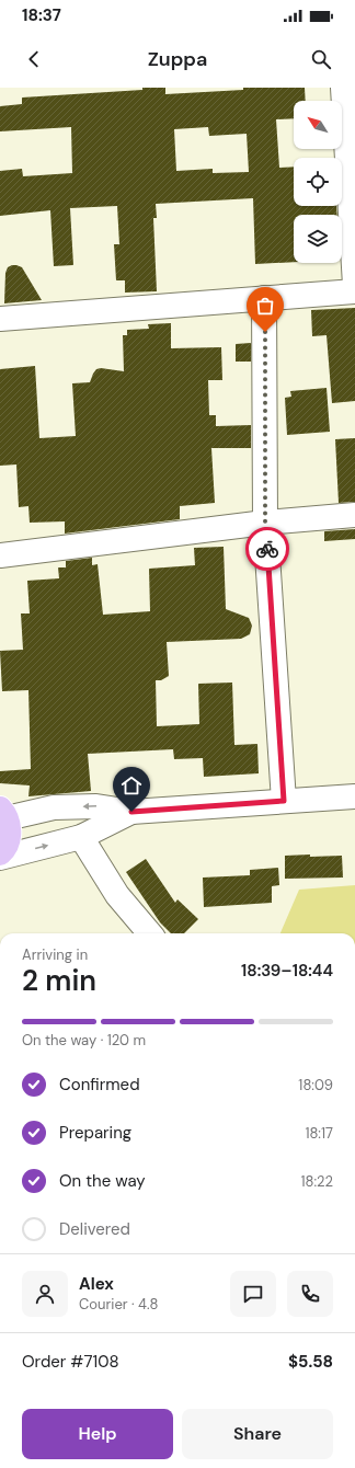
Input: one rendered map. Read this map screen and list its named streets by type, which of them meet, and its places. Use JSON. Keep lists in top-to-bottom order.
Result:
{
  "north": "top left",
  "page": {
    "status": "18:37",
    "header": "Zuppa",
    "heading": ["2 min", "Arriving in", "18:39–18:44"],
    "panel": [
      "Alex",
      "Courier · 4.8",
      "Order #7108",
      "$5.58"
    ],
    "bar": "On the way · 120 m",
    "list": [
      ["Confirmed", "18:09"],
      ["Preparing", "18:17"],
      ["On the way", "18:22"],
      "Delivered"
    ],
    "buttons": ["Help", "Share"]
  }
}
